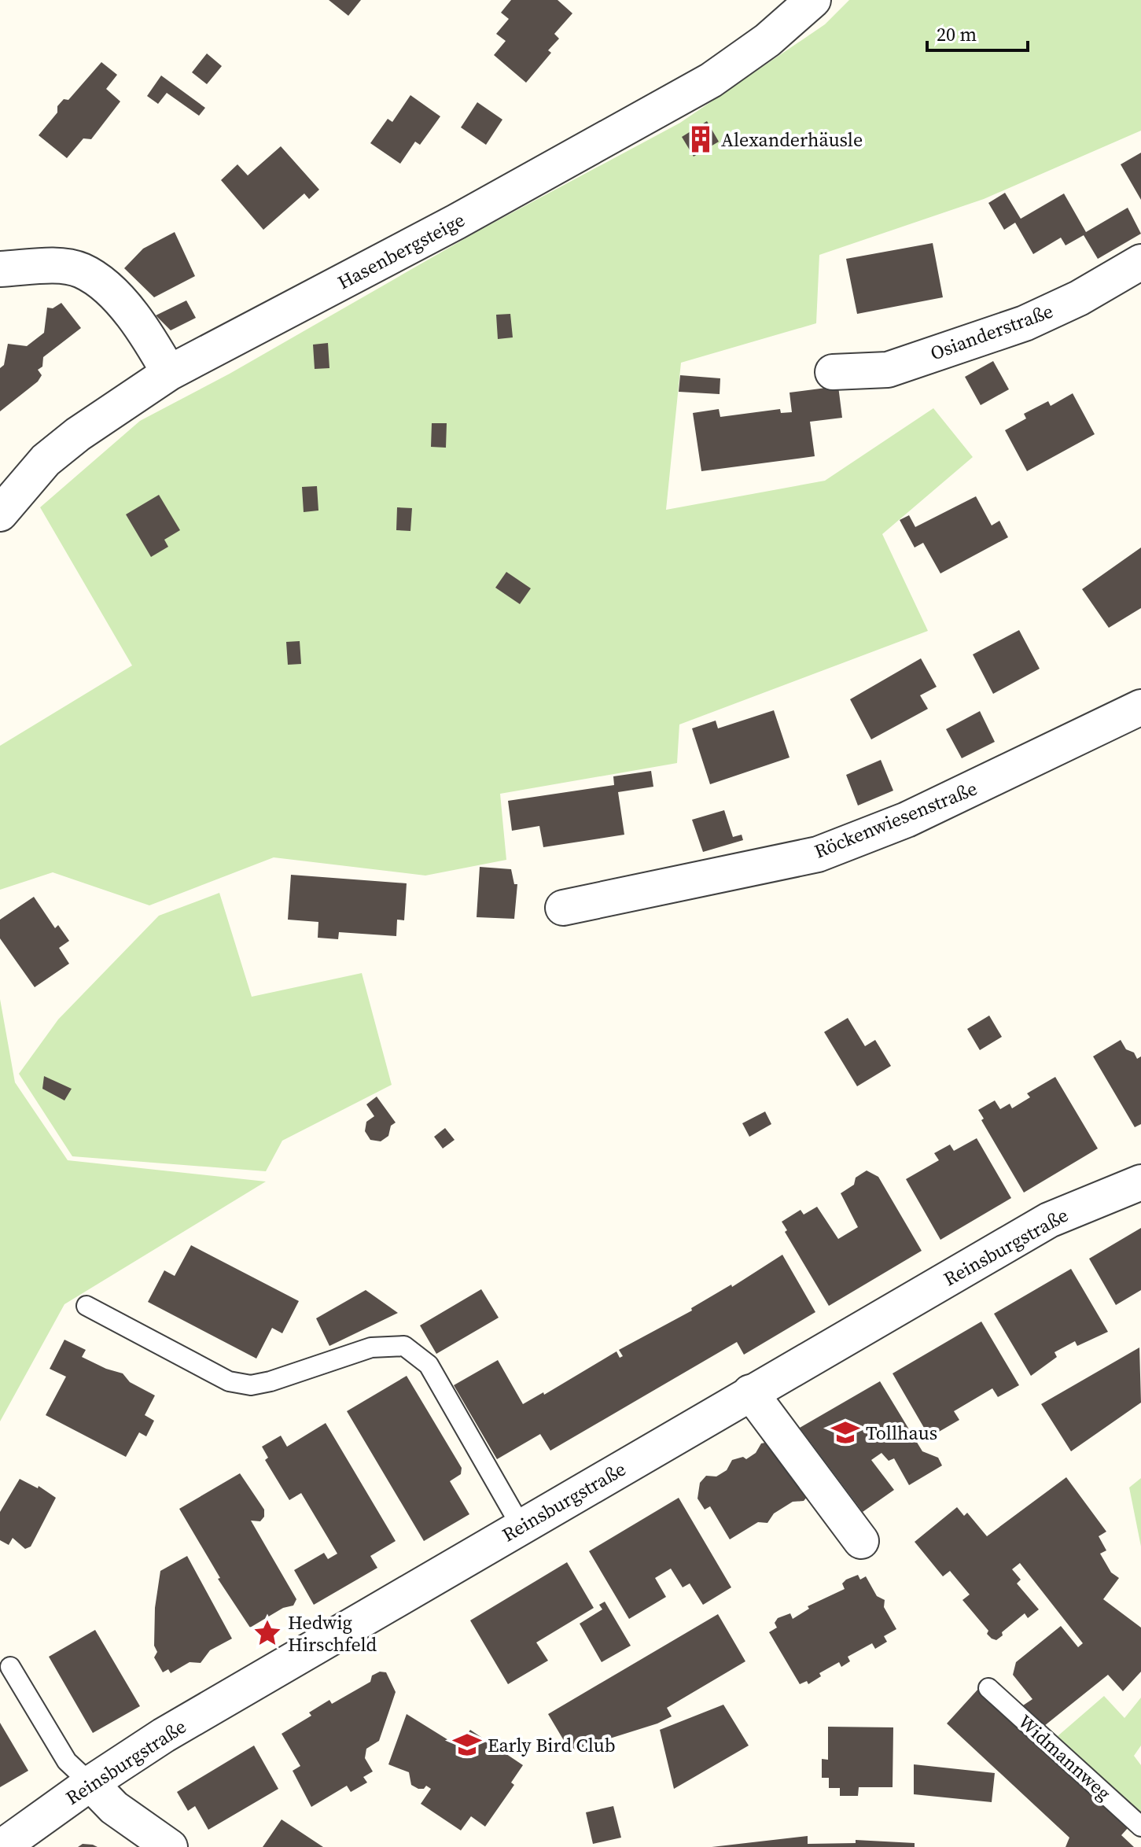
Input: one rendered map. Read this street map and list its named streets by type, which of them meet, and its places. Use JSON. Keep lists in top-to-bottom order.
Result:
{
  "streets": {
    "street": [
      "Hasenbergsteige",
      "Osianderstraße",
      "Röckenwiesenstraße",
      "Reinsburgstraße"
    ],
    "lane": ["Widmannweg"]
  },
  "places": {
    "building": ["Alexanderhäusle"],
    "school or university": ["Tollhaus", "Early Bird Club"],
    "place": ["Hedwig Hirschfeld"]
  },
  "scale_bar": "20 m"
}
